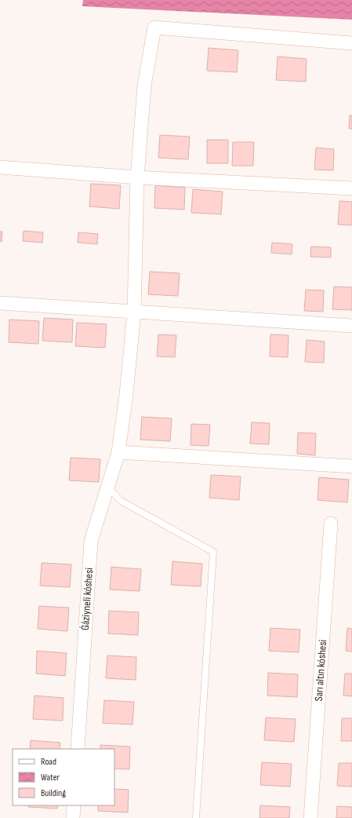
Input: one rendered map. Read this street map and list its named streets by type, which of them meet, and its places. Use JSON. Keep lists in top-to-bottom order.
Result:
{
  "streets": {
    "street": ["Ǵáziyneli kóshesi", "Sarı altın kóshesi"]
  },
  "legend": ["Road", "Water", "Building"]
}
